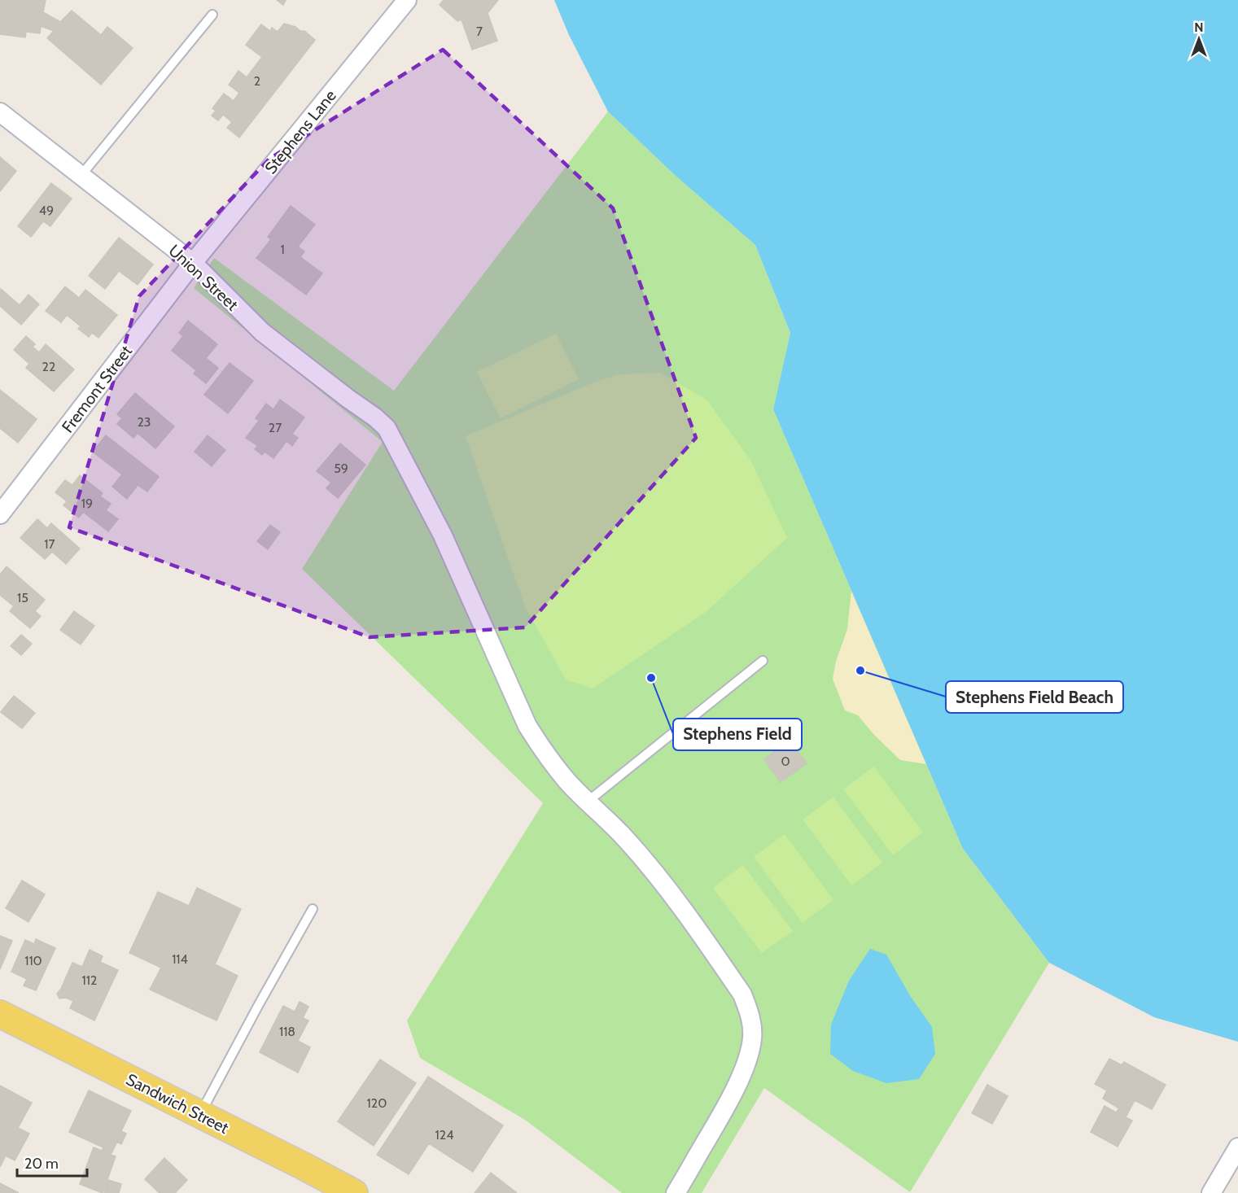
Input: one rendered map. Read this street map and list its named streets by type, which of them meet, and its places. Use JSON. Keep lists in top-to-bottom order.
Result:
{
  "streets": {
    "main road": ["Sandwich Street"],
    "street": ["Stephens Lane", "Union Street", "Fremont Street"]
  },
  "crossings": [
    ["Stephens Lane", "Union Street"],
    ["Stephens Lane", "Fremont Street"],
    ["Union Street", "Fremont Street"]
  ],
  "places": ["Stephens Field Beach", "Stephens Field"],
  "house_numbers": [
    "7",
    "2",
    "49",
    "1",
    "22",
    "23",
    "27",
    "59",
    "19",
    "17",
    "15",
    "0",
    "114",
    "110",
    "112",
    "118",
    "120",
    "124"
  ],
  "scale_bar": "20 m",
  "north": "top"
}
